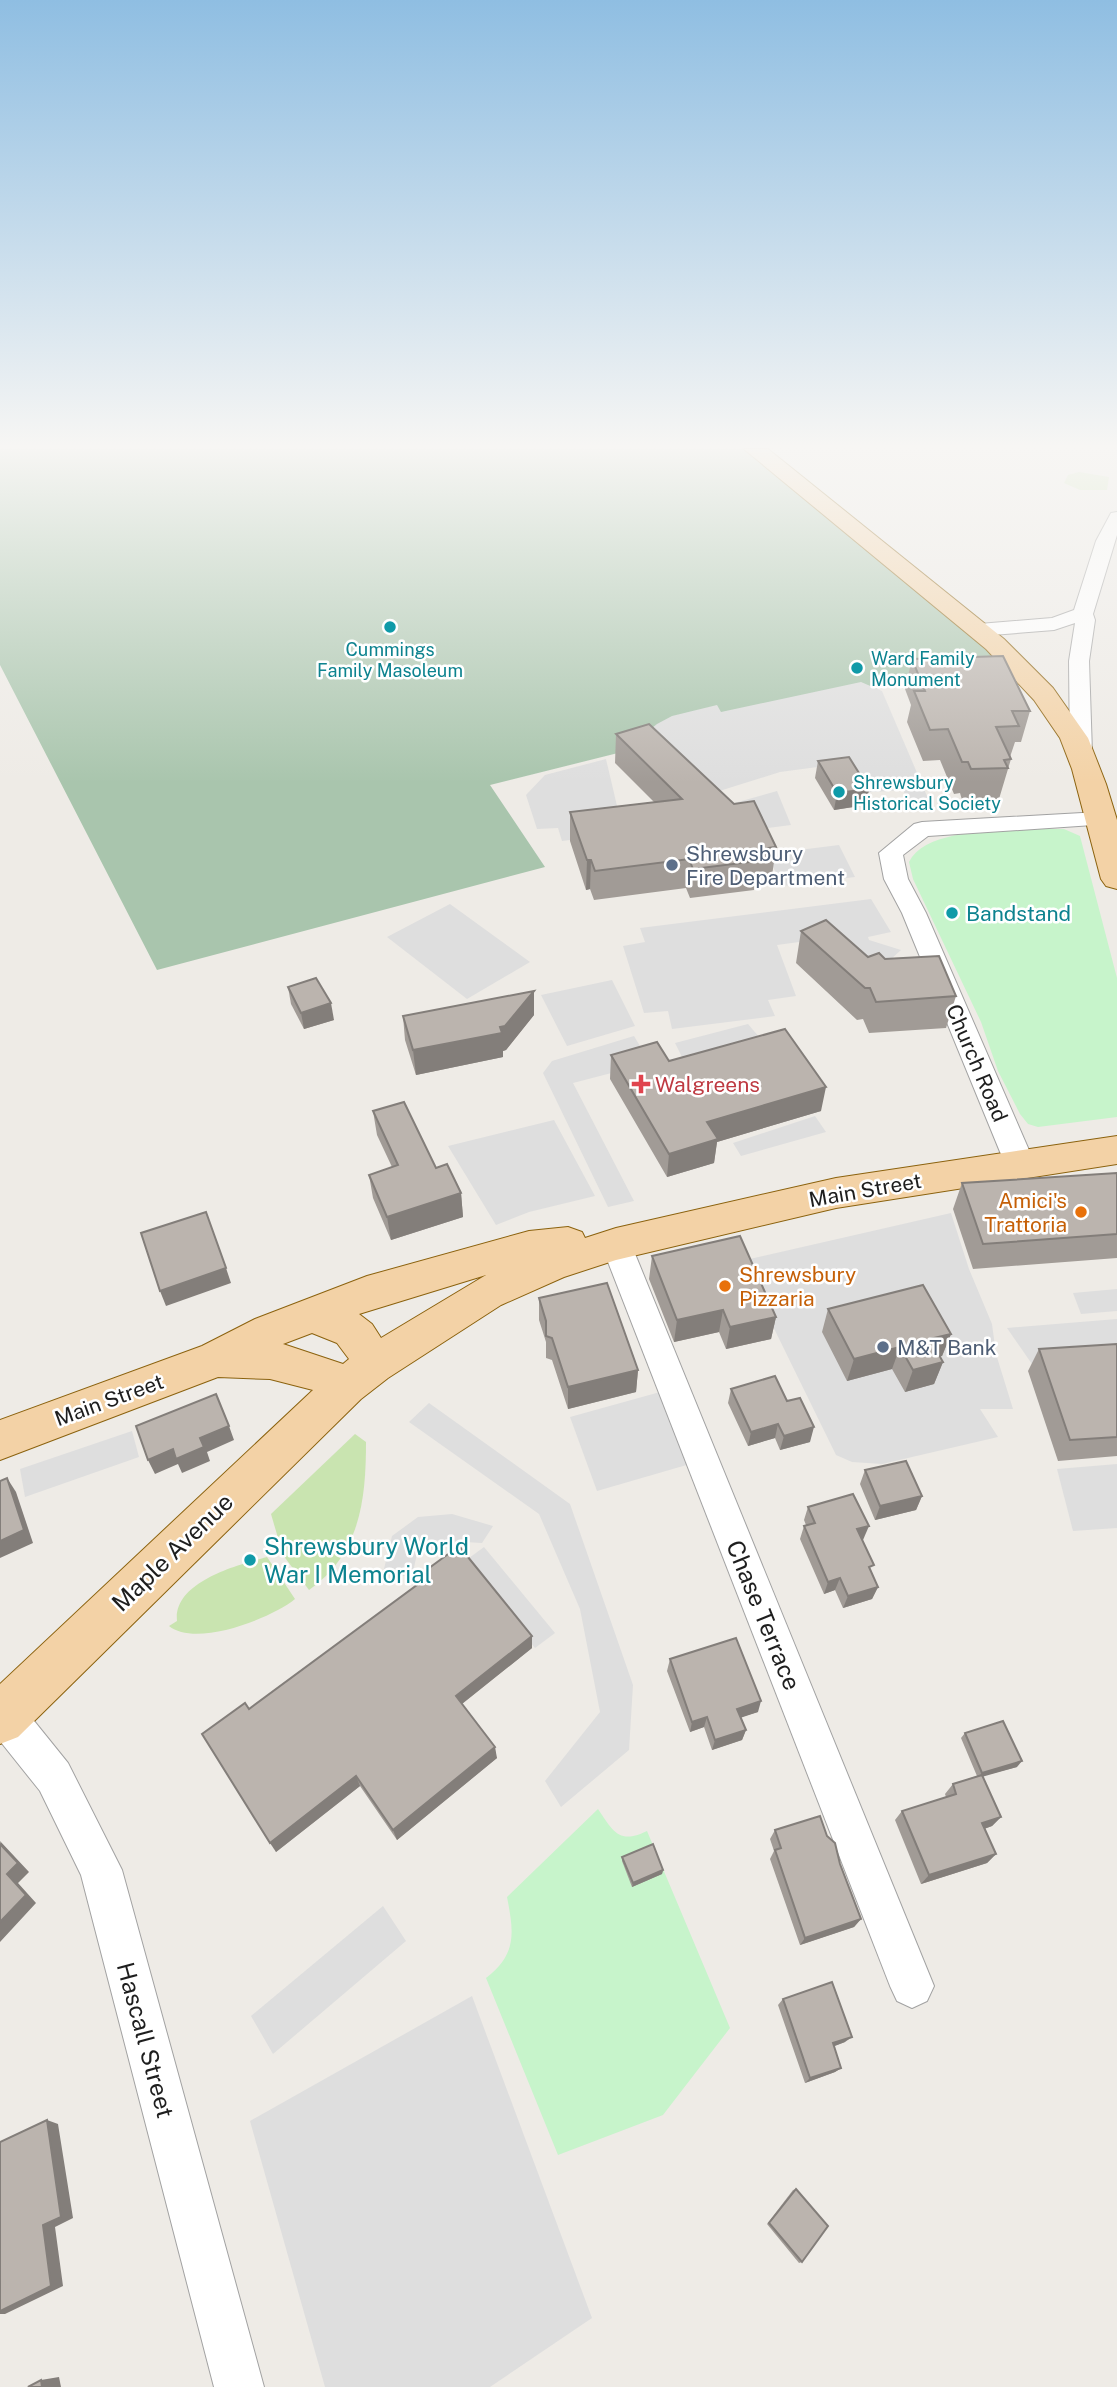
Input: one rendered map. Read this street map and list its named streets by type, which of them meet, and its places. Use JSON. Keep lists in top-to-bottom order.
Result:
{
  "streets": {
    "main road": ["Main Street", "Maple Avenue"],
    "street": ["Church Road", "Chase Terrace", "Hascall Street"]
  },
  "crossings": [
    ["Church Road", "Main Street"],
    ["Main Street", "Maple Avenue"],
    ["Main Street", "Chase Terrace"],
    ["Maple Avenue", "Hascall Street"]
  ],
  "places": {
    "other": [
      "Cummings Family Masoleum",
      "Ward Family Monument",
      "Shrewsbury Historical Society",
      "Shrewsbury Fire Department",
      "Bandstand",
      "Amici's Trattoria",
      "Shrewsbury Pizzaria",
      "M&T Bank",
      "Shrewsbury World War I Memorial"
    ],
    "health": ["Walgreens"]
  }
}
